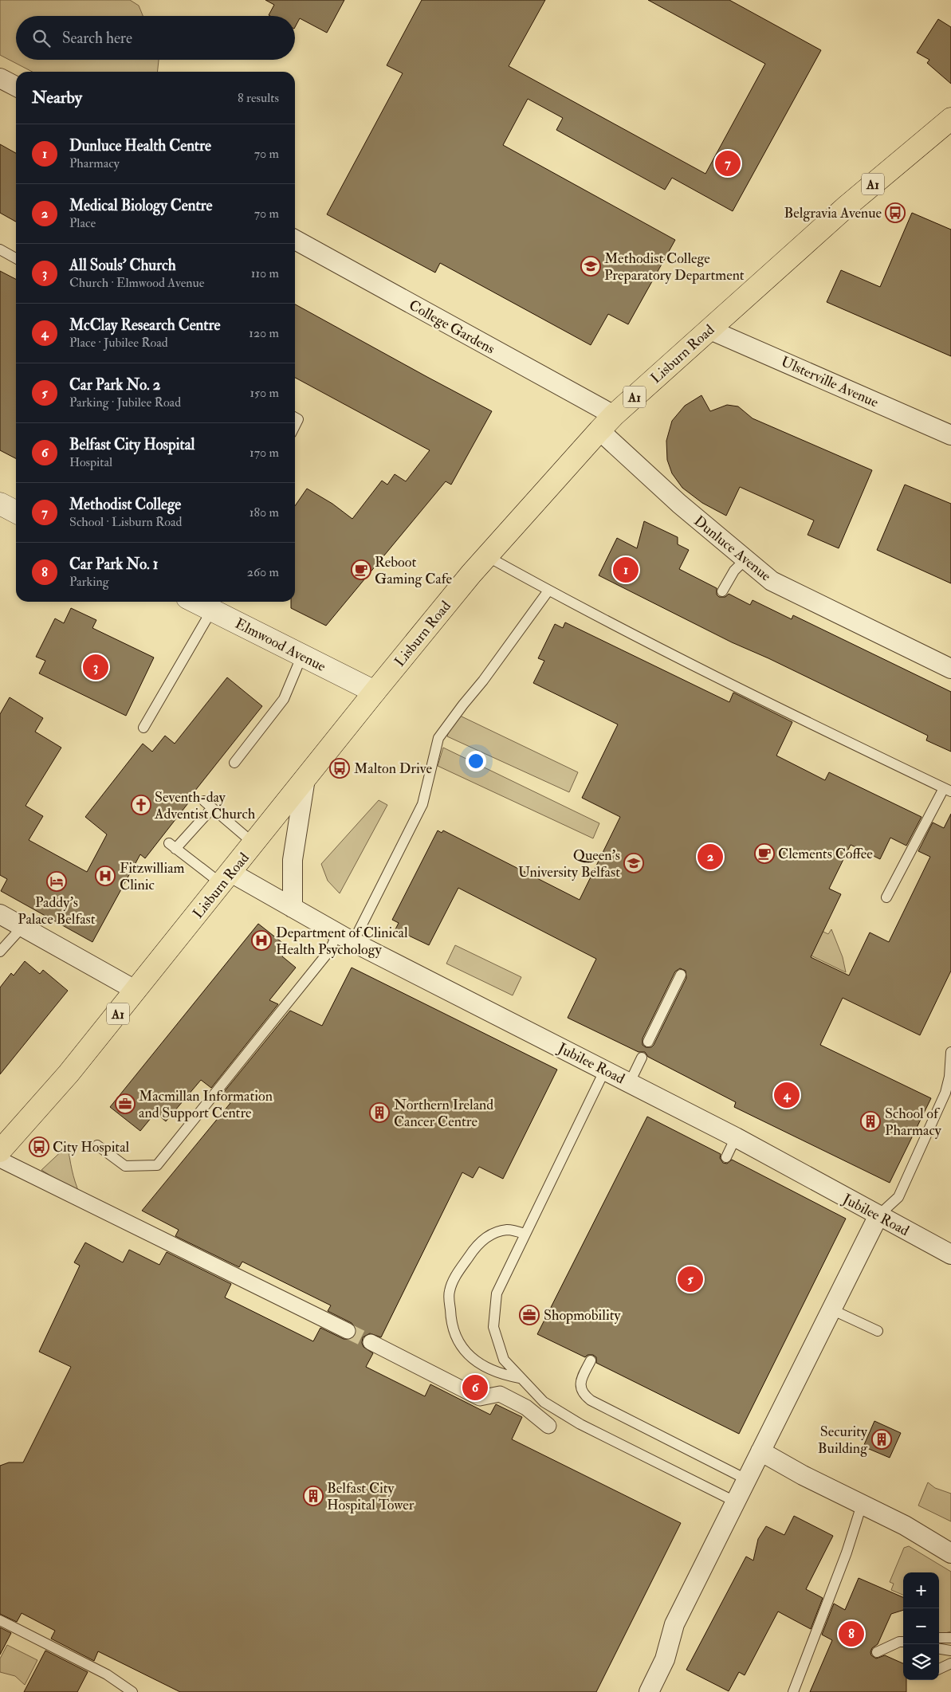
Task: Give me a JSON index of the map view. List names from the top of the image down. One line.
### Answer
{"streets":{"main road":["A1","Lisburn Road"],"street":["College Gardens","Ulsterville Avenue","Dunluce Avenue","Elmwood Avenue","Jubilee Road"]},"crossings":[["College Gardens","Lisburn Road"],["College Gardens","Dunluce Avenue"],["Lisburn Road","Ulsterville Avenue"],["Lisburn Road","Dunluce Avenue"],["Lisburn Road","Elmwood Avenue"],["Lisburn Road","Jubilee Road"]],"places":{"bus stop":["Belgravia Avenue","Malton Drive","City Hospital"],"school or university":["Methodist College Preparatory Department","Queen's University Belfast"],"cafe":["Reboot Gaming Cafe","Clements Coffee"],"church":["Seventh-day Adventist Church"],"hospital":["Fitzwilliam Clinic","Department of Clinical Health Psychology"],"hotel":["Paddy's Palace Belfast"],"office":["Macmillan Information and Support Centre","Shopmobility"],"building":["Northern Ireland Cancer Centre","School of Pharmacy","Security Building","Belfast City Hospital Tower"]},"page":{"search":"Search here","heading":["Nearby","8 results"],"list":[{"mark":"1","name":"Dunluce Health Centre","note":"Pharmacy","value":"70 m"},{"mark":"2","name":"Medical Biology Centre","note":"Place","value":"70 m"},{"mark":"3","name":"All Souls' Church","note":"Church · Elmwood Avenue","value":"110 m"},{"mark":"4","name":"McClay Research Centre","note":"Place · Jubilee Road","value":"120 m"},{"mark":"5","name":"Car Park No. 2","note":"Parking · Jubilee Road","value":"150 m"},{"mark":"6","name":"Belfast City Hospital","note":"Hospital","value":"170 m"},{"mark":"7","name":"Methodist College","note":"School · Lisburn Road","value":"180 m"},{"mark":"8","name":"Car Park No. 1","note":"Parking","value":"260 m"}],"pins":["7","1","3","2","4","5","6","8"],"map_buttons":["+","−"]}}
